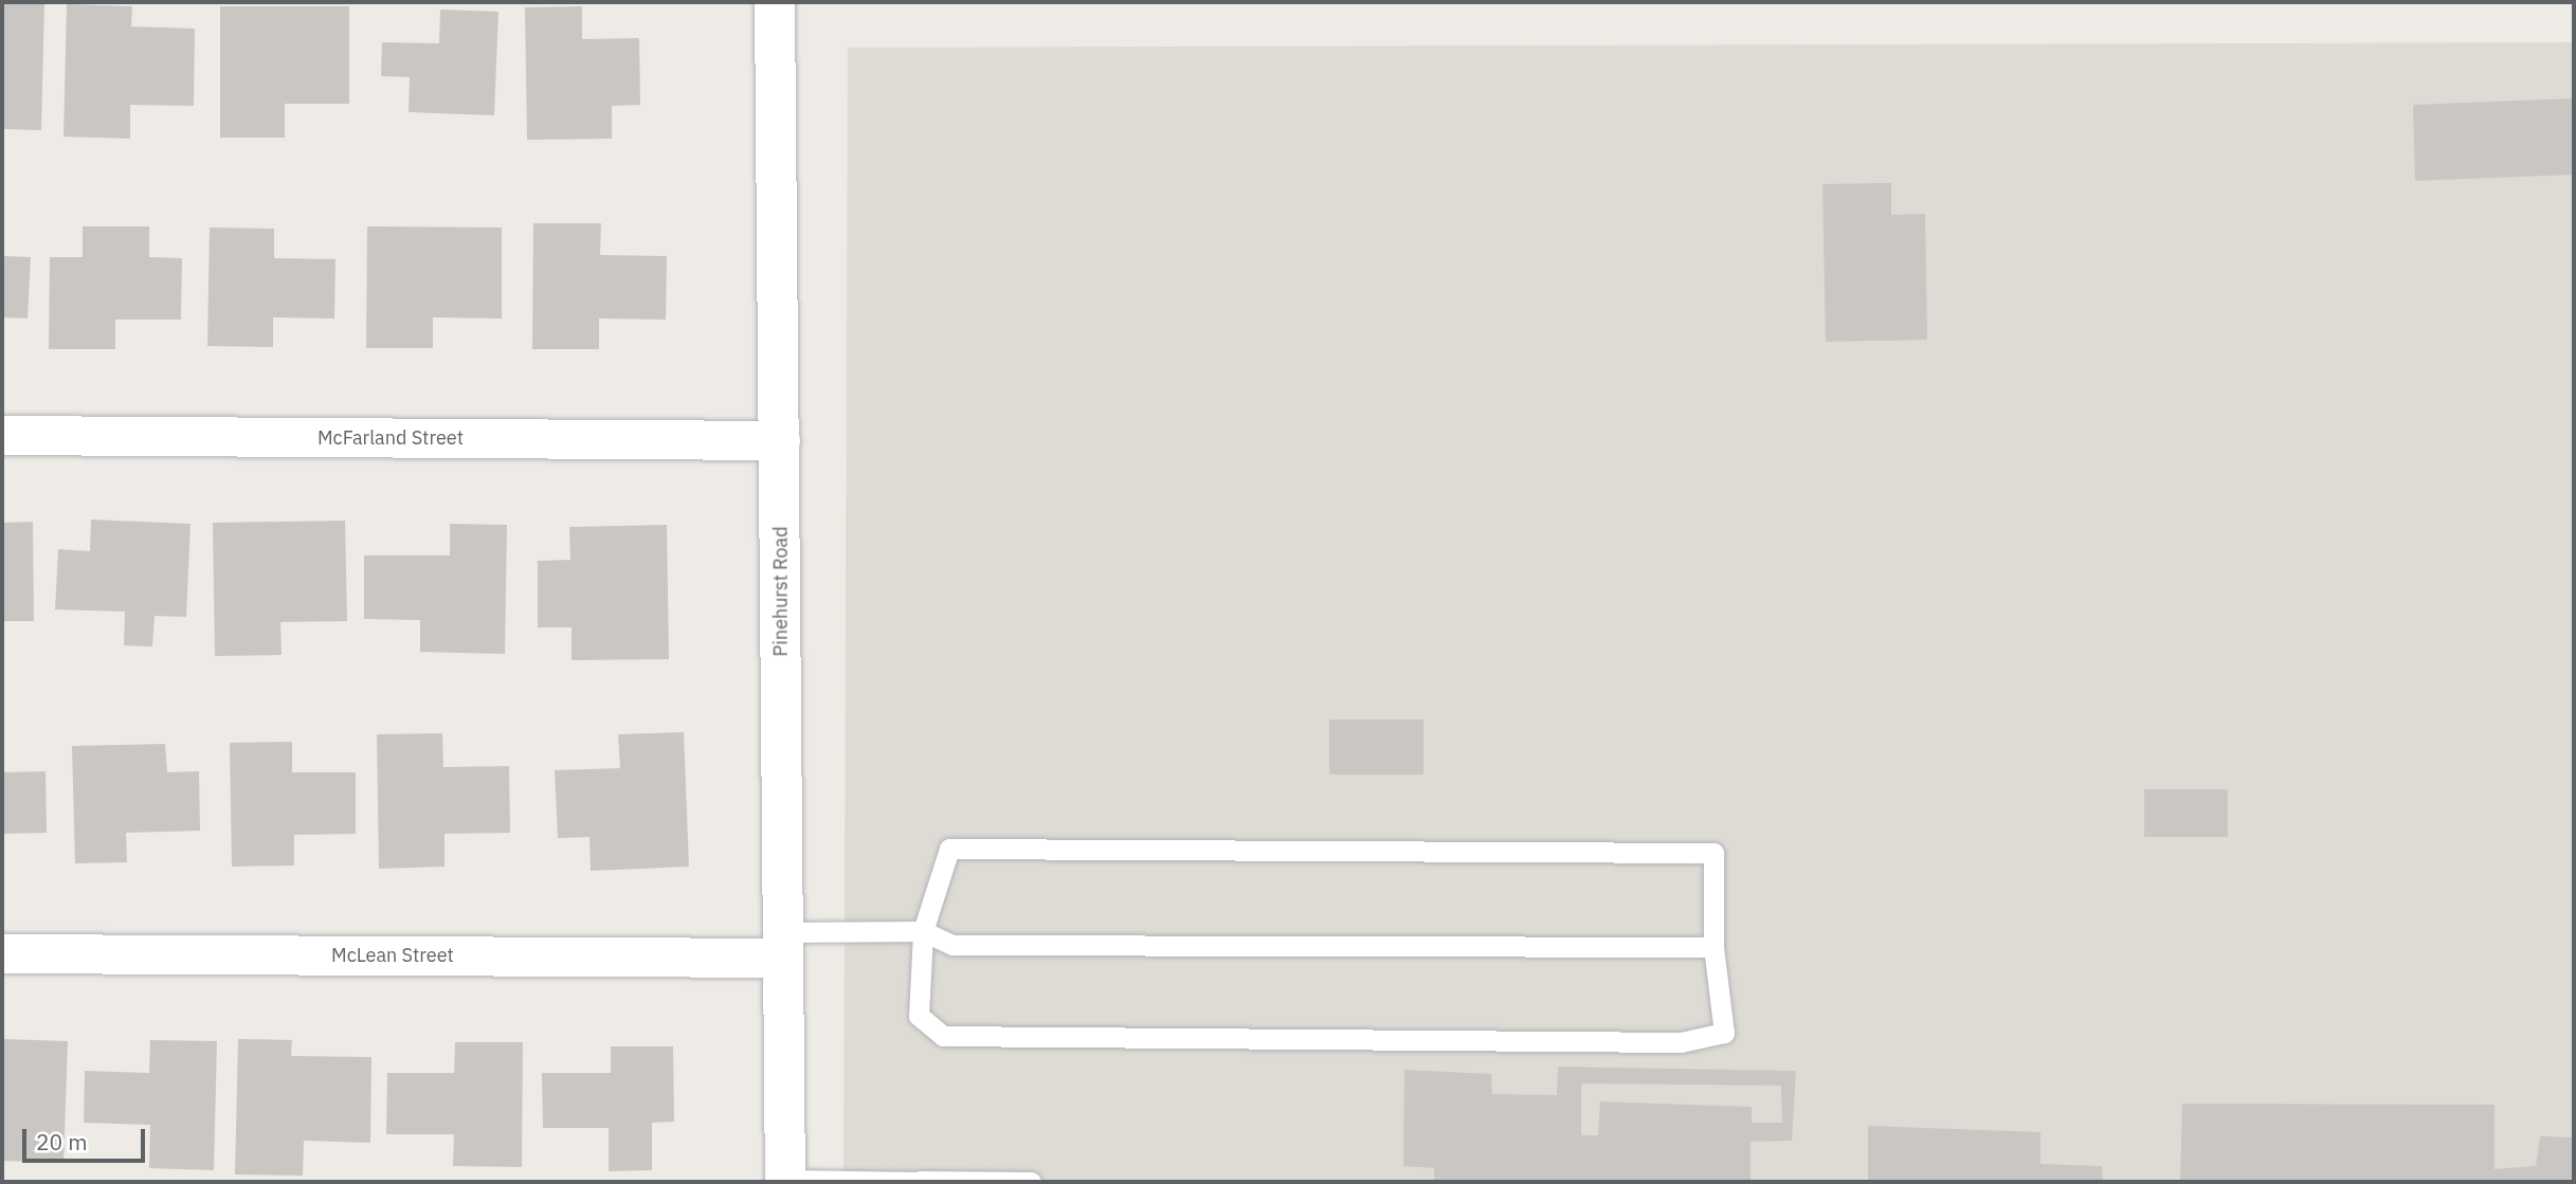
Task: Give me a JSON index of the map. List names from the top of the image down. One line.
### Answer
{"streets":{"street":["McFarland Street","Pinehurst Road","McLean Street"]},"crossings":[["McFarland Street","Pinehurst Road"],["Pinehurst Road","McLean Street"]],"scale_bar":"20 m"}
